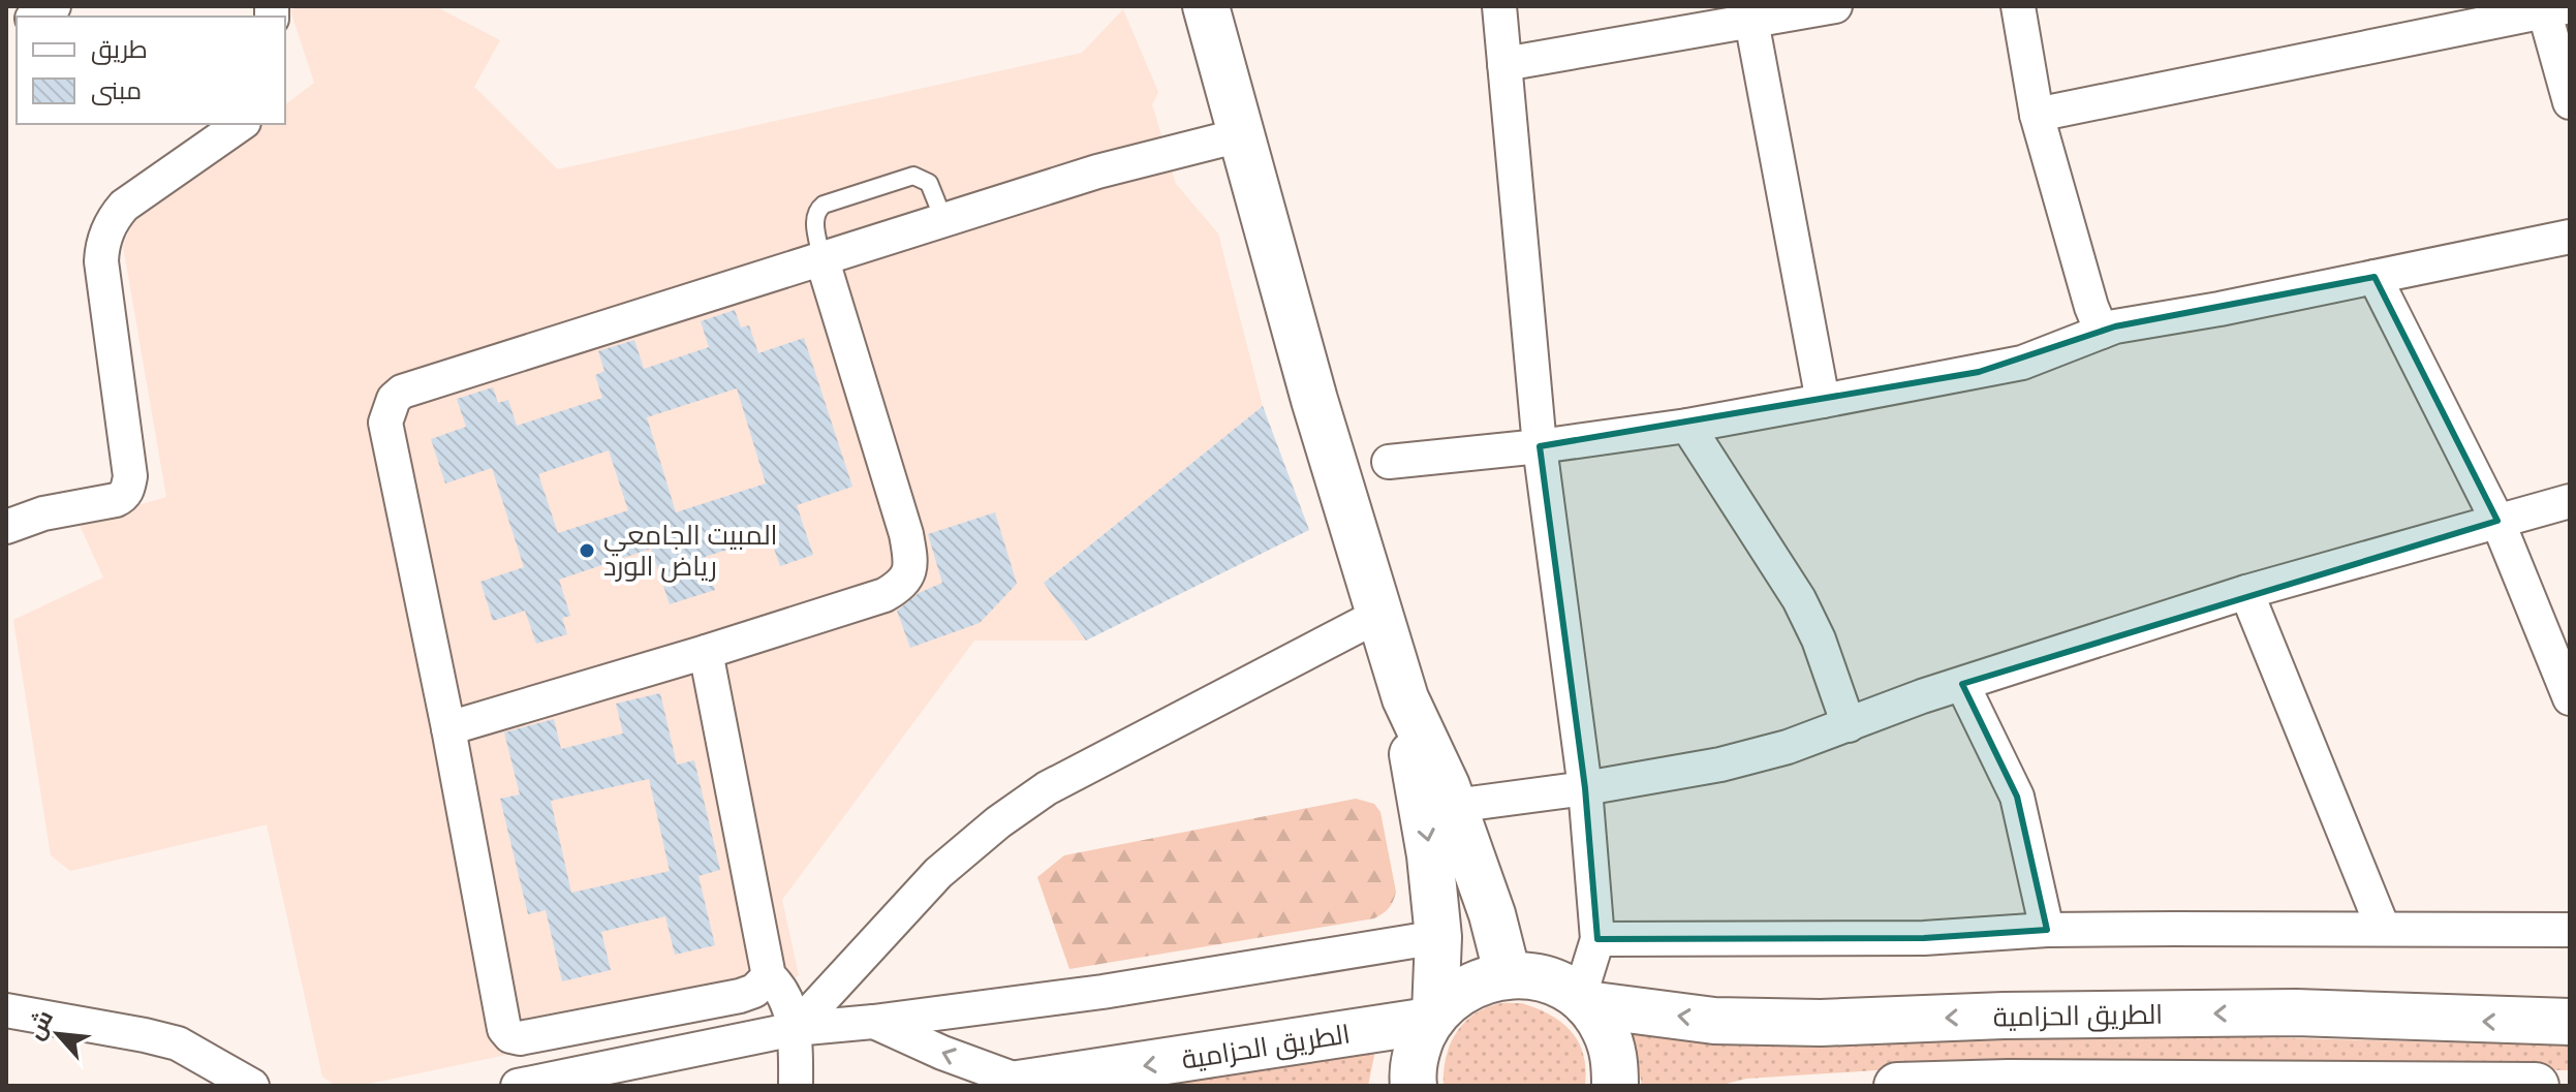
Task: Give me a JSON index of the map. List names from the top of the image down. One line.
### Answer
{"streets":{"main road":["الطريق الحزامية"]},"places":["المبيت الجامعي رياض الورد"],"legend":["طريق","مبنى"],"north":"top left"}
